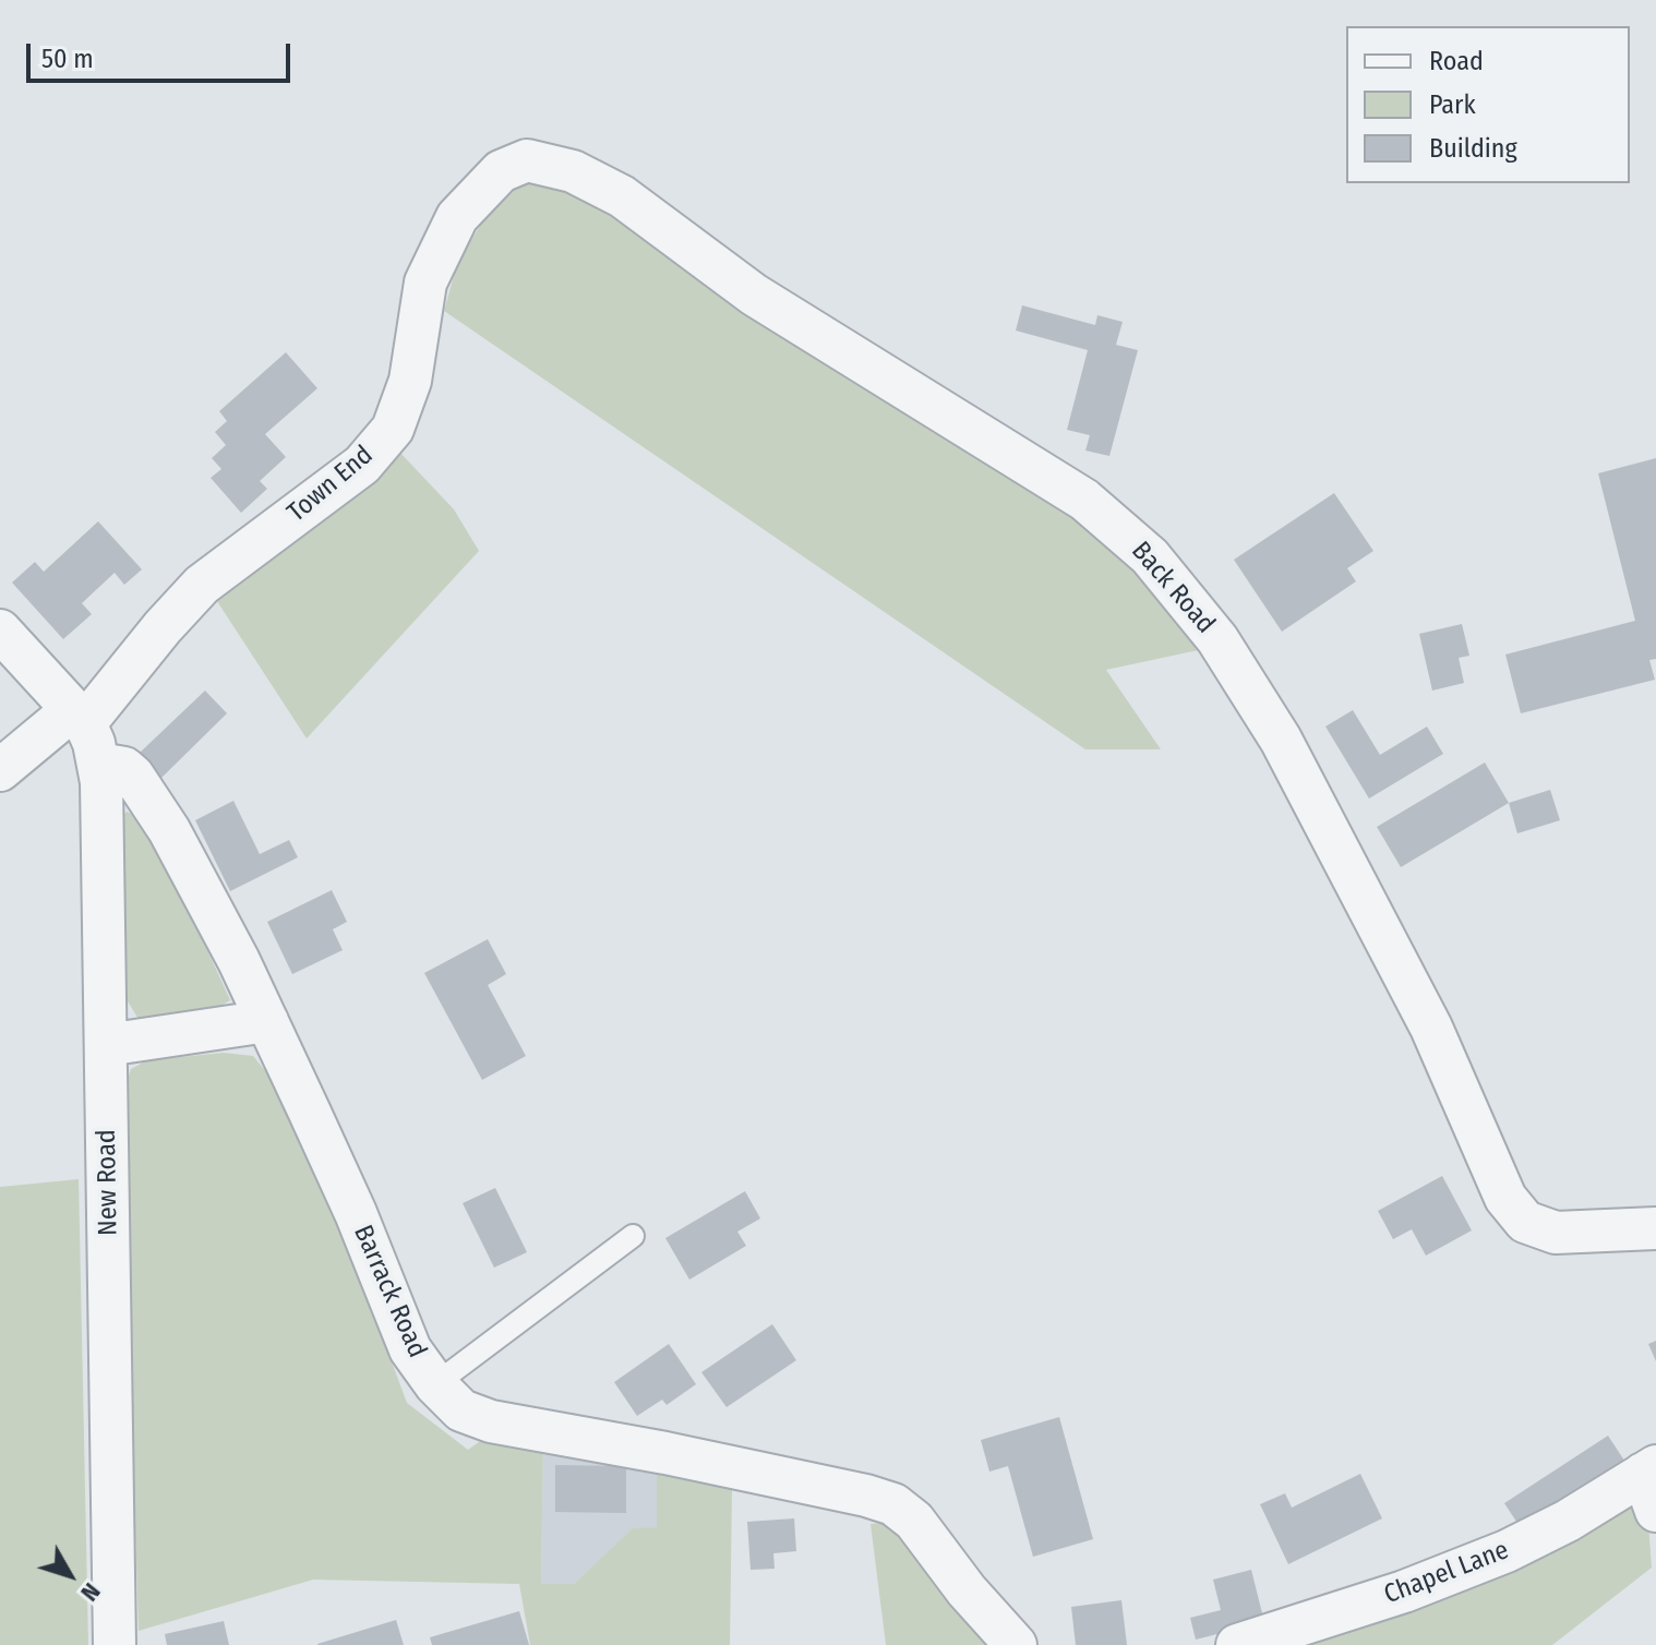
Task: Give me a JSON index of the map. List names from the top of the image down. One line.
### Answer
{"streets":{"street":["Town End","Back Road","New Road","Barrack Road","Chapel Lane"]},"crossings":[["Town End","Back Road"],["Town End","New Road"],["New Road","Barrack Road"]],"legend":["Road","Park","Building"],"scale_bar":"50 m","north":"bottom right"}
